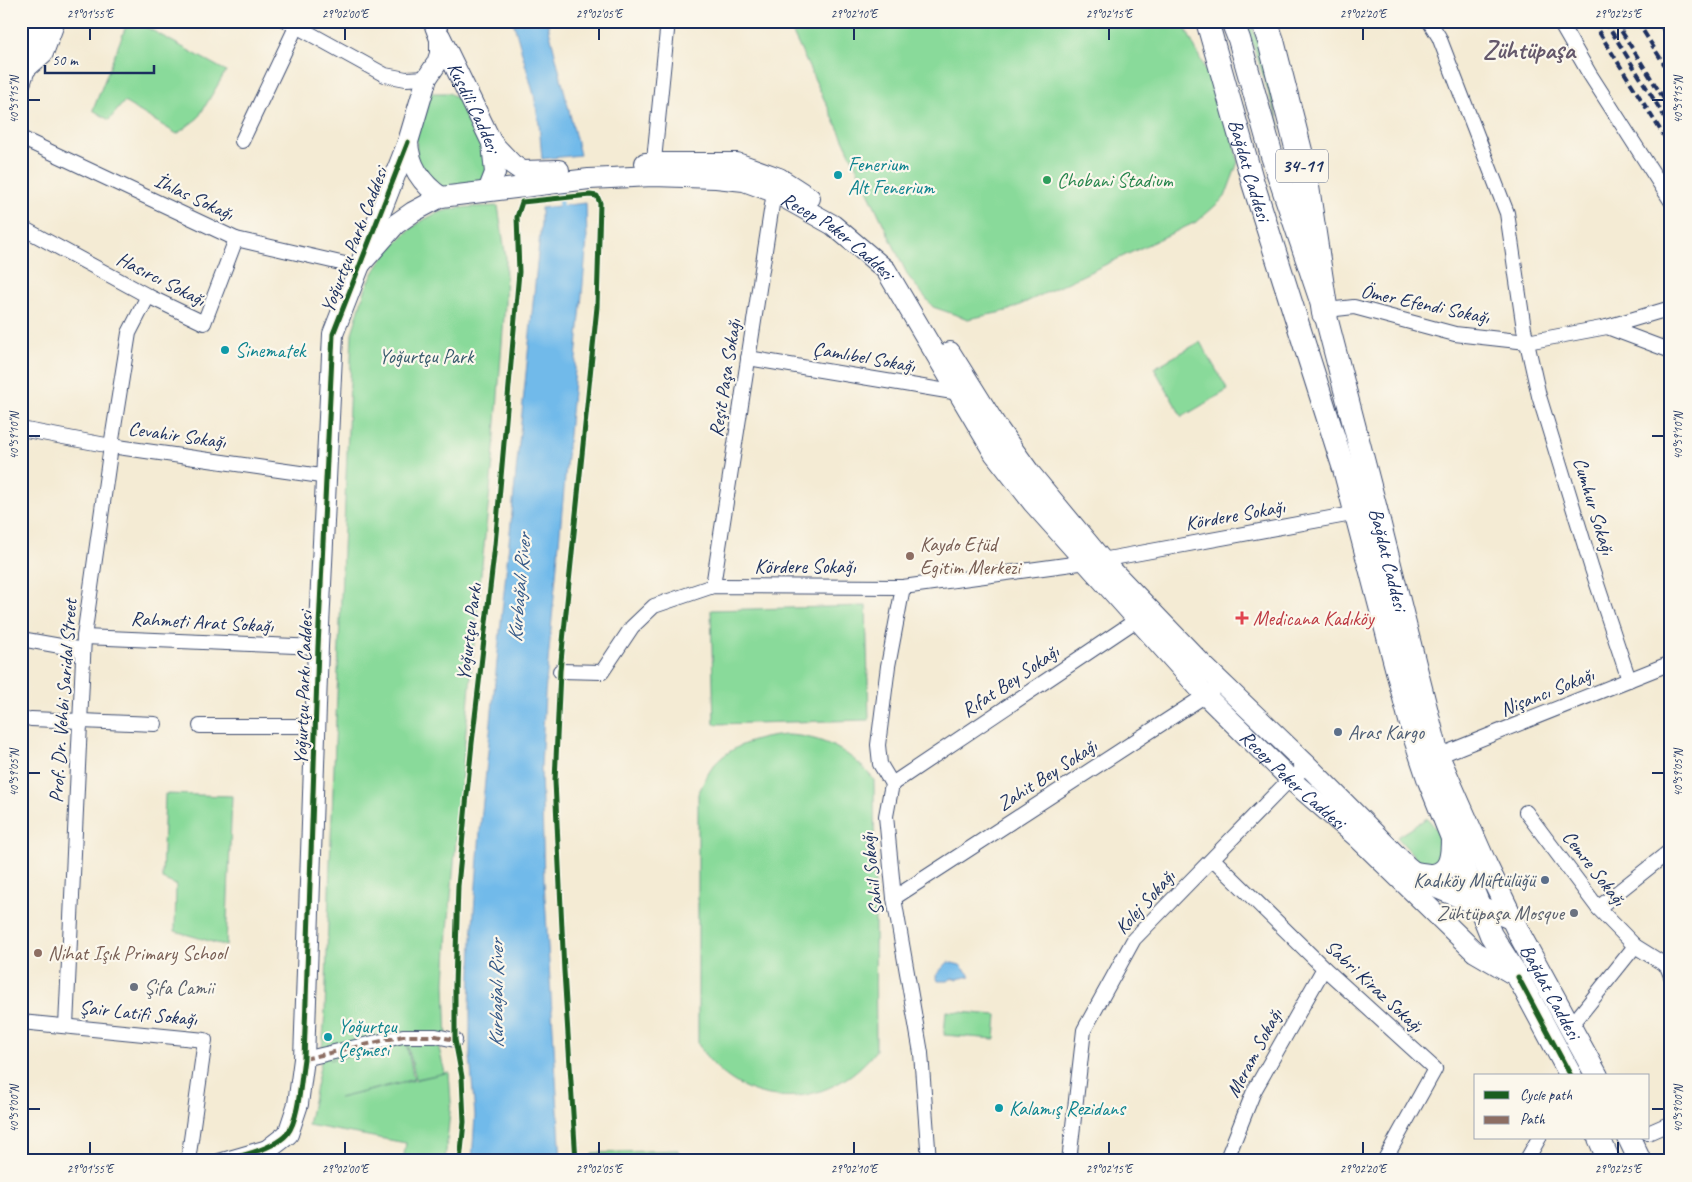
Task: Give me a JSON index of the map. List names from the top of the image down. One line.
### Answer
{"streets":{"highway":["34-11"],"main road":["Kuşdili Caddesi","Bağdat Caddesi","Recep Peker Caddesi","Yoğurtçu Parkı Caddesi"],"street":["İhlas Sokağı","Hasırcı Sokağı","Ömer Efendi Sokağı","Çamlıbel Sokağı","Reşit Paşa Sokağı","Cevahir Sokağı","Cumhur Sokağı","Kördere Sokağı","Rahmeti Arat Sokağı","Rıfat Bey Sokağı","Nişancı Sokağı","Prof. Dr. Vehbi Saridal Street","Zahit Bey Sokağı","Cemre Sokağı","Sahil Sokağı","Kolej Sokağı","Sabri Kiraz Sokağı","Şair Latifi Sokağı","Meram Sokağı"],"cycle path":["Yoğurtçu Parkı"]},"crossings":[["Kuşdili Caddesi","Recep Peker Caddesi"],["Kuşdili Caddesi","Yoğurtçu Parkı Caddesi"],["34-11","Bağdat Caddesi"],["34-11","Ömer Efendi Sokağı"],["Bağdat Caddesi","Recep Peker Caddesi"],["Bağdat Caddesi","Ömer Efendi Sokağı"],["Bağdat Caddesi","Kördere Sokağı"],["Bağdat Caddesi","Nişancı Sokağı"],["İhlas Sokağı","Yoğurtçu Parkı Caddesi"],["İhlas Sokağı","Hasırcı Sokağı"],["Recep Peker Caddesi","Yoğurtçu Parkı Caddesi"],["Recep Peker Caddesi","Çamlıbel Sokağı"],["Recep Peker Caddesi","Reşit Paşa Sokağı"],["Recep Peker Caddesi","Kördere Sokağı"],["Recep Peker Caddesi","Rıfat Bey Sokağı"],["Recep Peker Caddesi","Zahit Bey Sokağı"],["Recep Peker Caddesi","Kolej Sokağı"],["Yoğurtçu Parkı Caddesi","Cevahir Sokağı"],["Yoğurtçu Parkı Caddesi","Rahmeti Arat Sokağı"],["Hasırcı Sokağı","Prof. Dr. Vehbi Saridal Street"],["Ömer Efendi Sokağı","Cumhur Sokağı"],["Çamlıbel Sokağı","Reşit Paşa Sokağı"],["Reşit Paşa Sokağı","Kördere Sokağı"],["Cevahir Sokağı","Prof. Dr. Vehbi Saridal Street"],["Cumhur Sokağı","Nişancı Sokağı"],["Rahmeti Arat Sokağı","Prof. Dr. Vehbi Saridal Street"],["Rıfat Bey Sokağı","Sahil Sokağı"],["Prof. Dr. Vehbi Saridal Street","Şair Latifi Sokağı"],["Zahit Bey Sokağı","Sahil Sokağı"],["Kolej Sokağı","Sabri Kiraz Sokağı"],["Sabri Kiraz Sokağı","Meram Sokağı"]],"districts":["Zühtüpaşa"],"water":["Kurbağalı River"],"parks":["Yoğurtçu Park"],"places":{"other":["Fenerium Alt Fenerium","Chobani Stadium","Sinematek","Kaydo Etüd Egitim Merkezi","Aras Kargo","Kadıköy Müftülüğü","Zühtüpaşa Mosque","Nihat Işık Primary School","Şifa Camii","Yoğurtçu Çeşmesi","Kalamış Rezidans"],"health":["Medicana Kadıköy"]},"legend":["Cycle path","Path"],"scale_bar":"50 m","coordinates":["29°01'55\"E","29°02'00\"E","29°02'05\"E","29°02'10\"E","29°02'15\"E","29°02'20\"E","29°02'25\"E","40°59'15\"N","40°59'10\"N","40°59'05\"N","40°59'00\"N"]}
